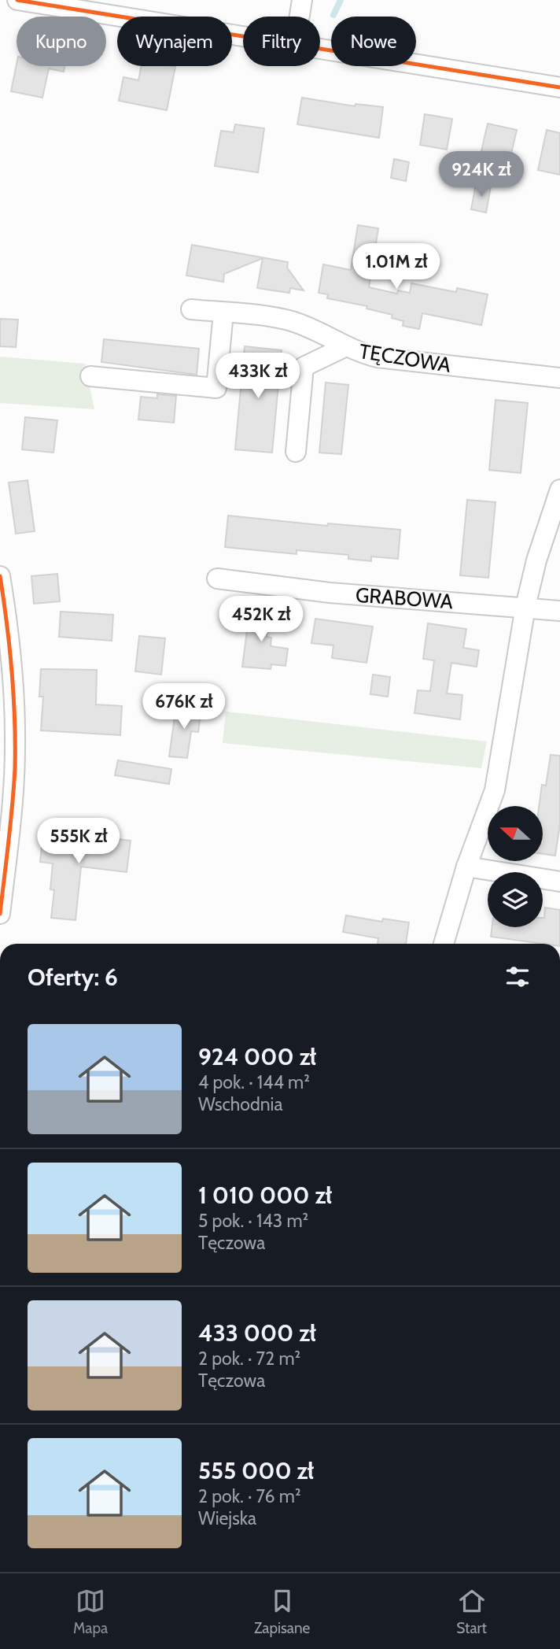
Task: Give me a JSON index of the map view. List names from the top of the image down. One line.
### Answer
{"streets":{"street":["TĘCZOWA","GRABOWA"]},"lines":["transit line 924"],"north":"left","page":{"chip":["Kupno","Wynajem","Filtry","Nowe"],"price":["924K zł","1.01M zł","433K zł","452K zł","676K zł","555K zł"],"heading":"Oferty: 6","list":[{"name":"924 000 zł","note":"4 pok. · 144 m² · Wschodnia"},{"name":"1 010 000 zł","note":"5 pok. · 143 m² · Tęczowa"},{"name":"433 000 zł","note":"2 pok. · 72 m² · Tęczowa"},{"name":"555 000 zł","note":"2 pok. · 76 m² · Wiejska"}],"tabs":["Mapa","Zapisane","Start"]}}
